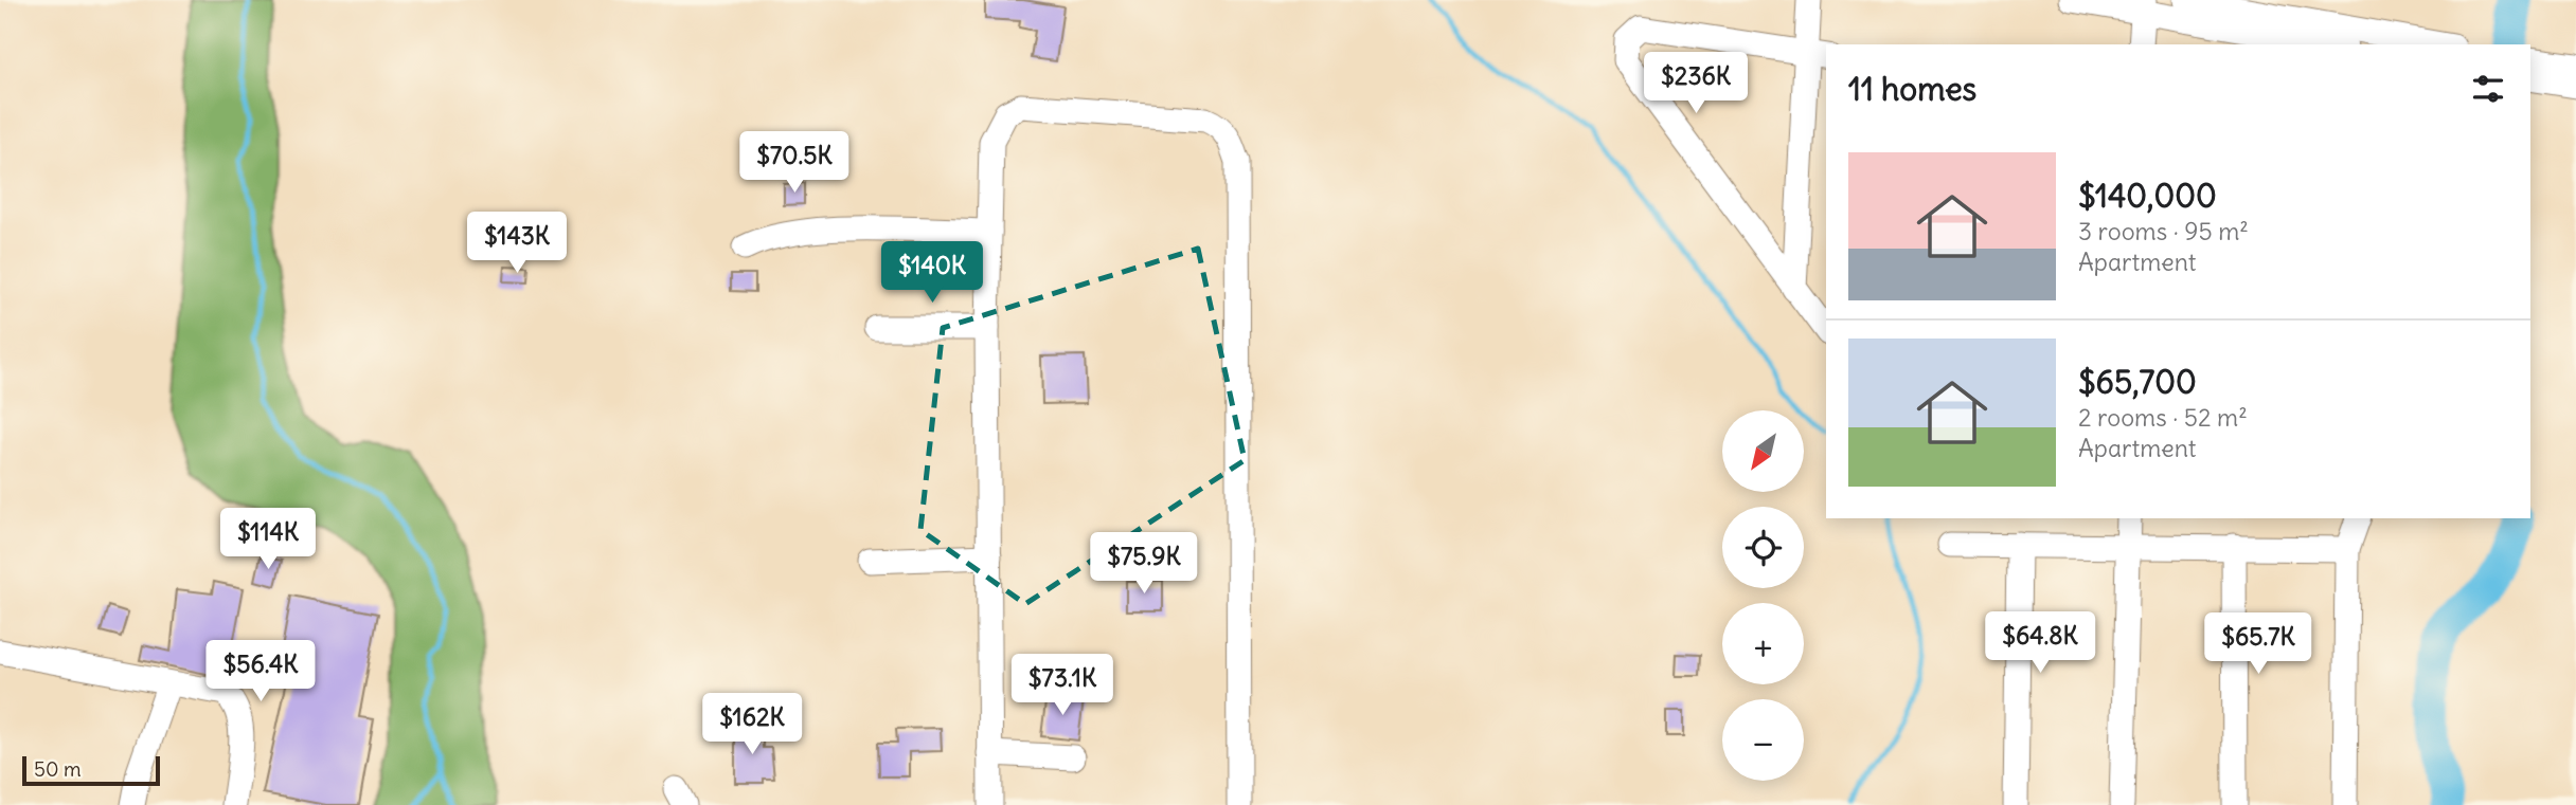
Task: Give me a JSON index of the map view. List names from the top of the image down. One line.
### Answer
{"scale_bar":"50 m","north":"bottom left","page":{"heading":"11 homes","price":["$236K","$70.5K","$143K","$140K","$114K","$75.9K","$64.8K","$65.7K","$56.4K","$73.1K","$162K"],"list":[{"name":"$140,000","note":"3 rooms · 95 m² · Apartment"},{"name":"$65,700","note":"2 rooms · 52 m² · Apartment"}],"map_buttons":["+","−"],"scale":"50 m"}}
